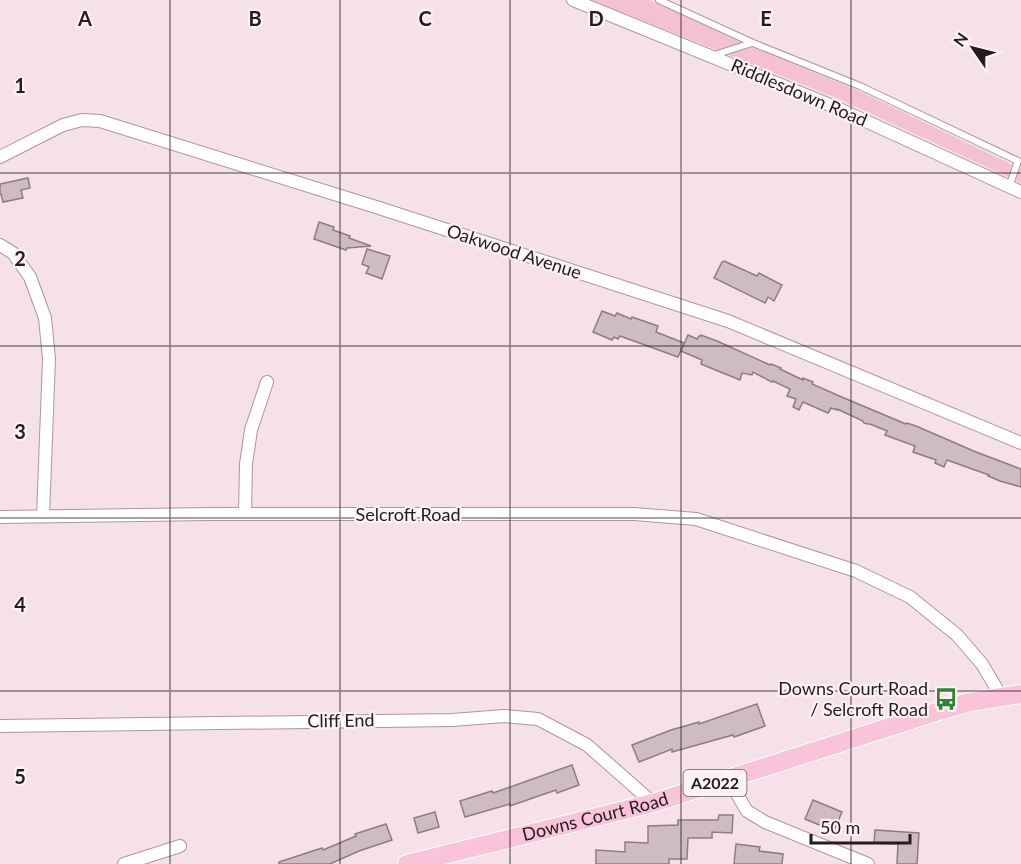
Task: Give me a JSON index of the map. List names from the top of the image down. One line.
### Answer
{"streets":{"main road":["A2022","Downs Court Road"],"street":["Riddlesdown Road","Oakwood Avenue","Selcroft Road","Cliff End"]},"crossings":[["Selcroft Road","Downs Court Road"],["Cliff End","Downs Court Road"]],"places":{"bus stop":["Downs Court Road / Selcroft Road"]},"scale_bar":"50 m","north":"top left","grid":{"columns":["A","B","C","D","E"],"rows":["1","2","3","4","5"]}}
